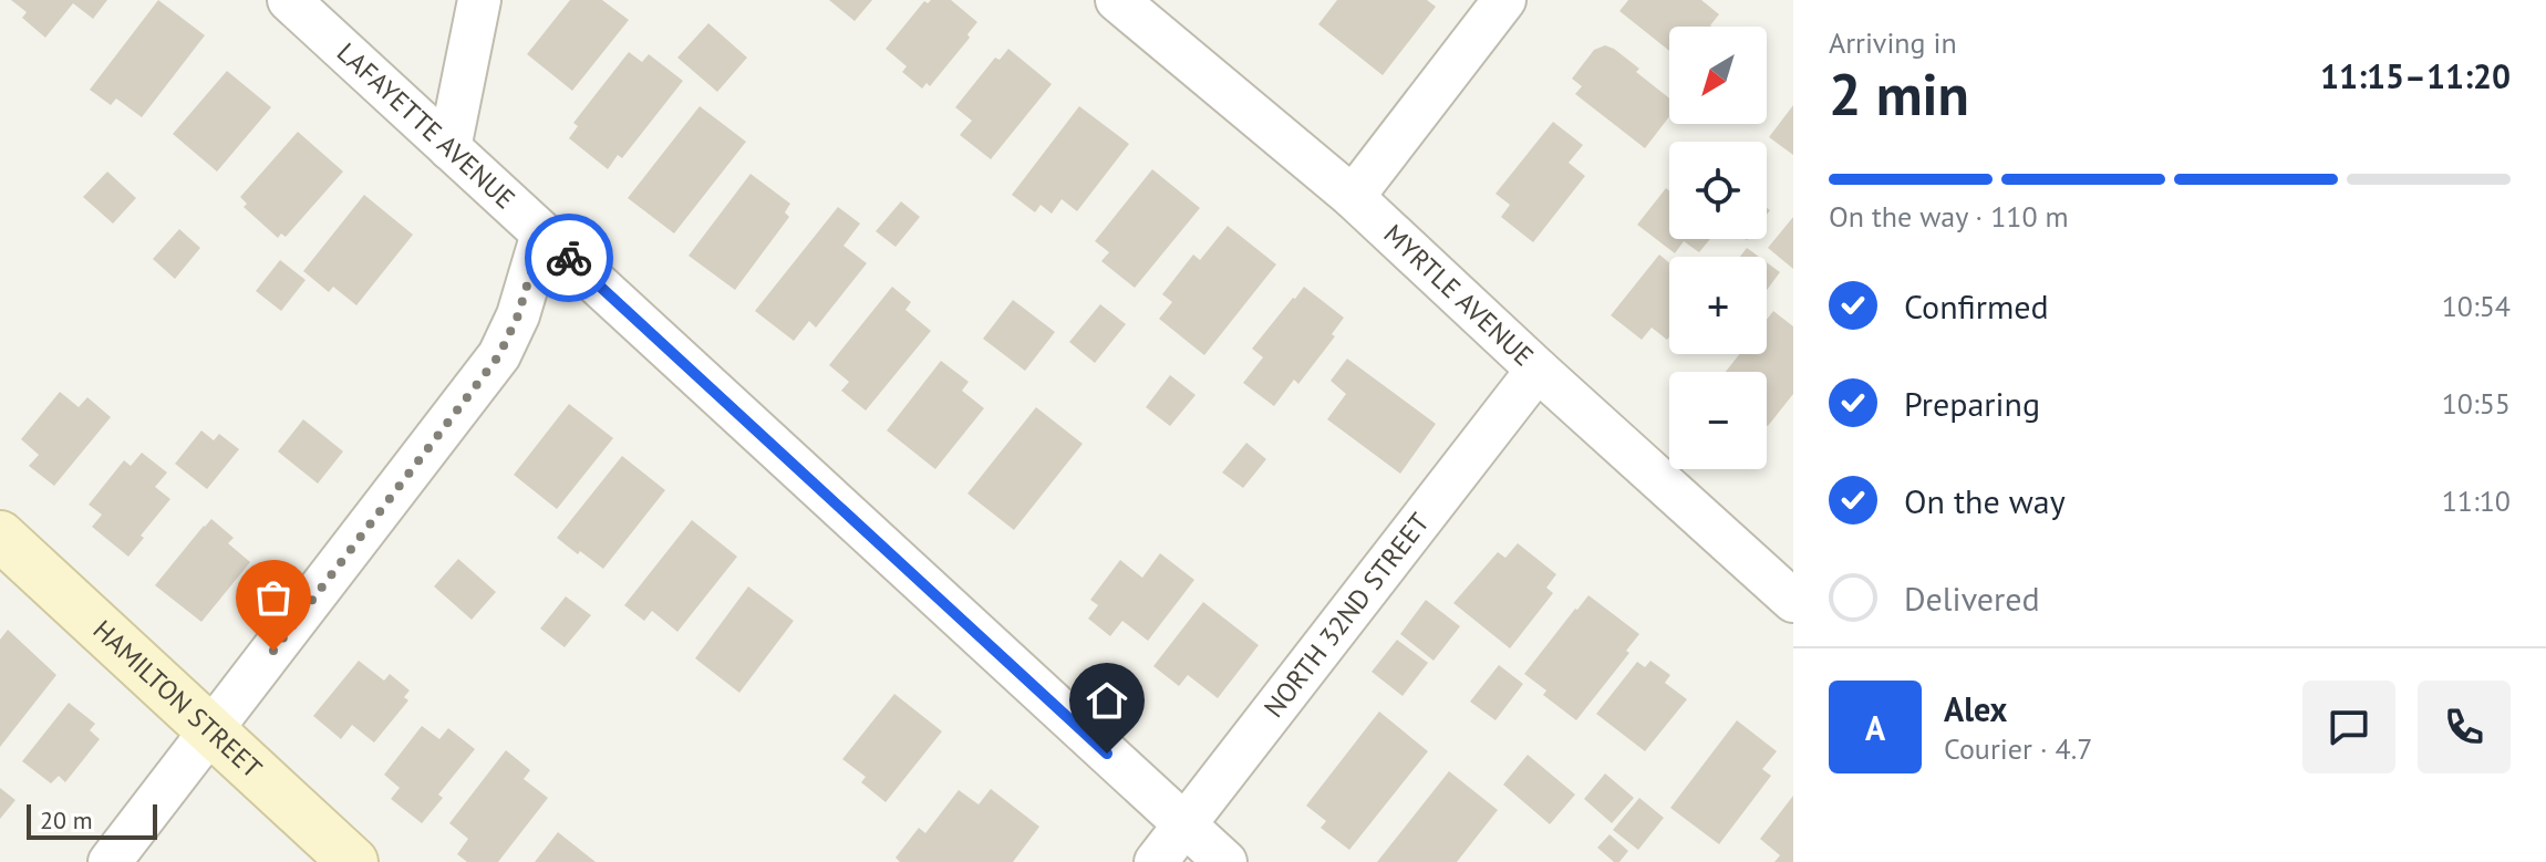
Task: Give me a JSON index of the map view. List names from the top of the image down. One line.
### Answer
{"streets":{"main road":["HAMILTON STREET"],"street":["LAFAYETTE AVENUE","MYRTLE AVENUE","NORTH 32ND STREET"]},"crossings":[["LAFAYETTE AVENUE","NORTH 32ND STREET"],["MYRTLE AVENUE","NORTH 32ND STREET"]],"scale_bar":"20 m","north":"bottom left","page":{"heading":["2 min","Arriving in","11:15–11:20"],"panel":["Alex","Courier · 4.7"],"map_buttons":["+","−"],"bar":"On the way · 110 m","list":[["Confirmed","10:54"],["Preparing","10:55"],["On the way","11:10"],"Delivered"],"round":"A","scale":"20 m"}}
